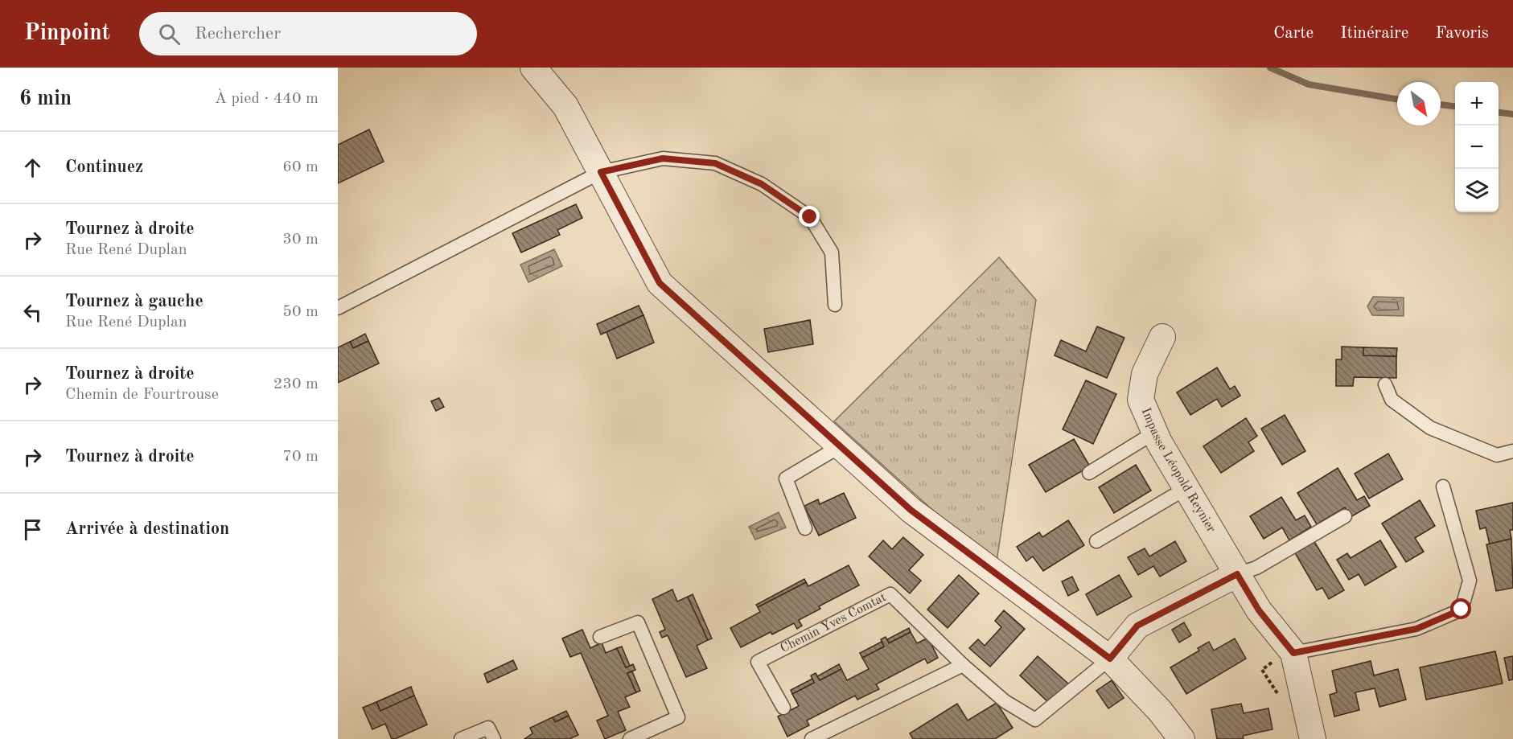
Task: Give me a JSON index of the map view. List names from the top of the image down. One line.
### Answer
{"streets":{"street":["Impasse Léopold Reynier"],"lane":["Chemin Yves Comtat"]},"north":"bottom right","page":{"header":"Pinpoint","search":"Rechercher","nav":["Carte","Itinéraire","Favoris"],"heading":["6 min","À pied · 440 m"],"map_buttons":["+","−"],"list":[["Continuez","60 m"],["Tournez à droite","Rue René Duplan","30 m"],["Tournez à gauche","Rue René Duplan","50 m"],["Tournez à droite","Chemin de Fourtrouse","230 m"],["Tournez à droite","70 m"],"Arrivée à destination"]}}
